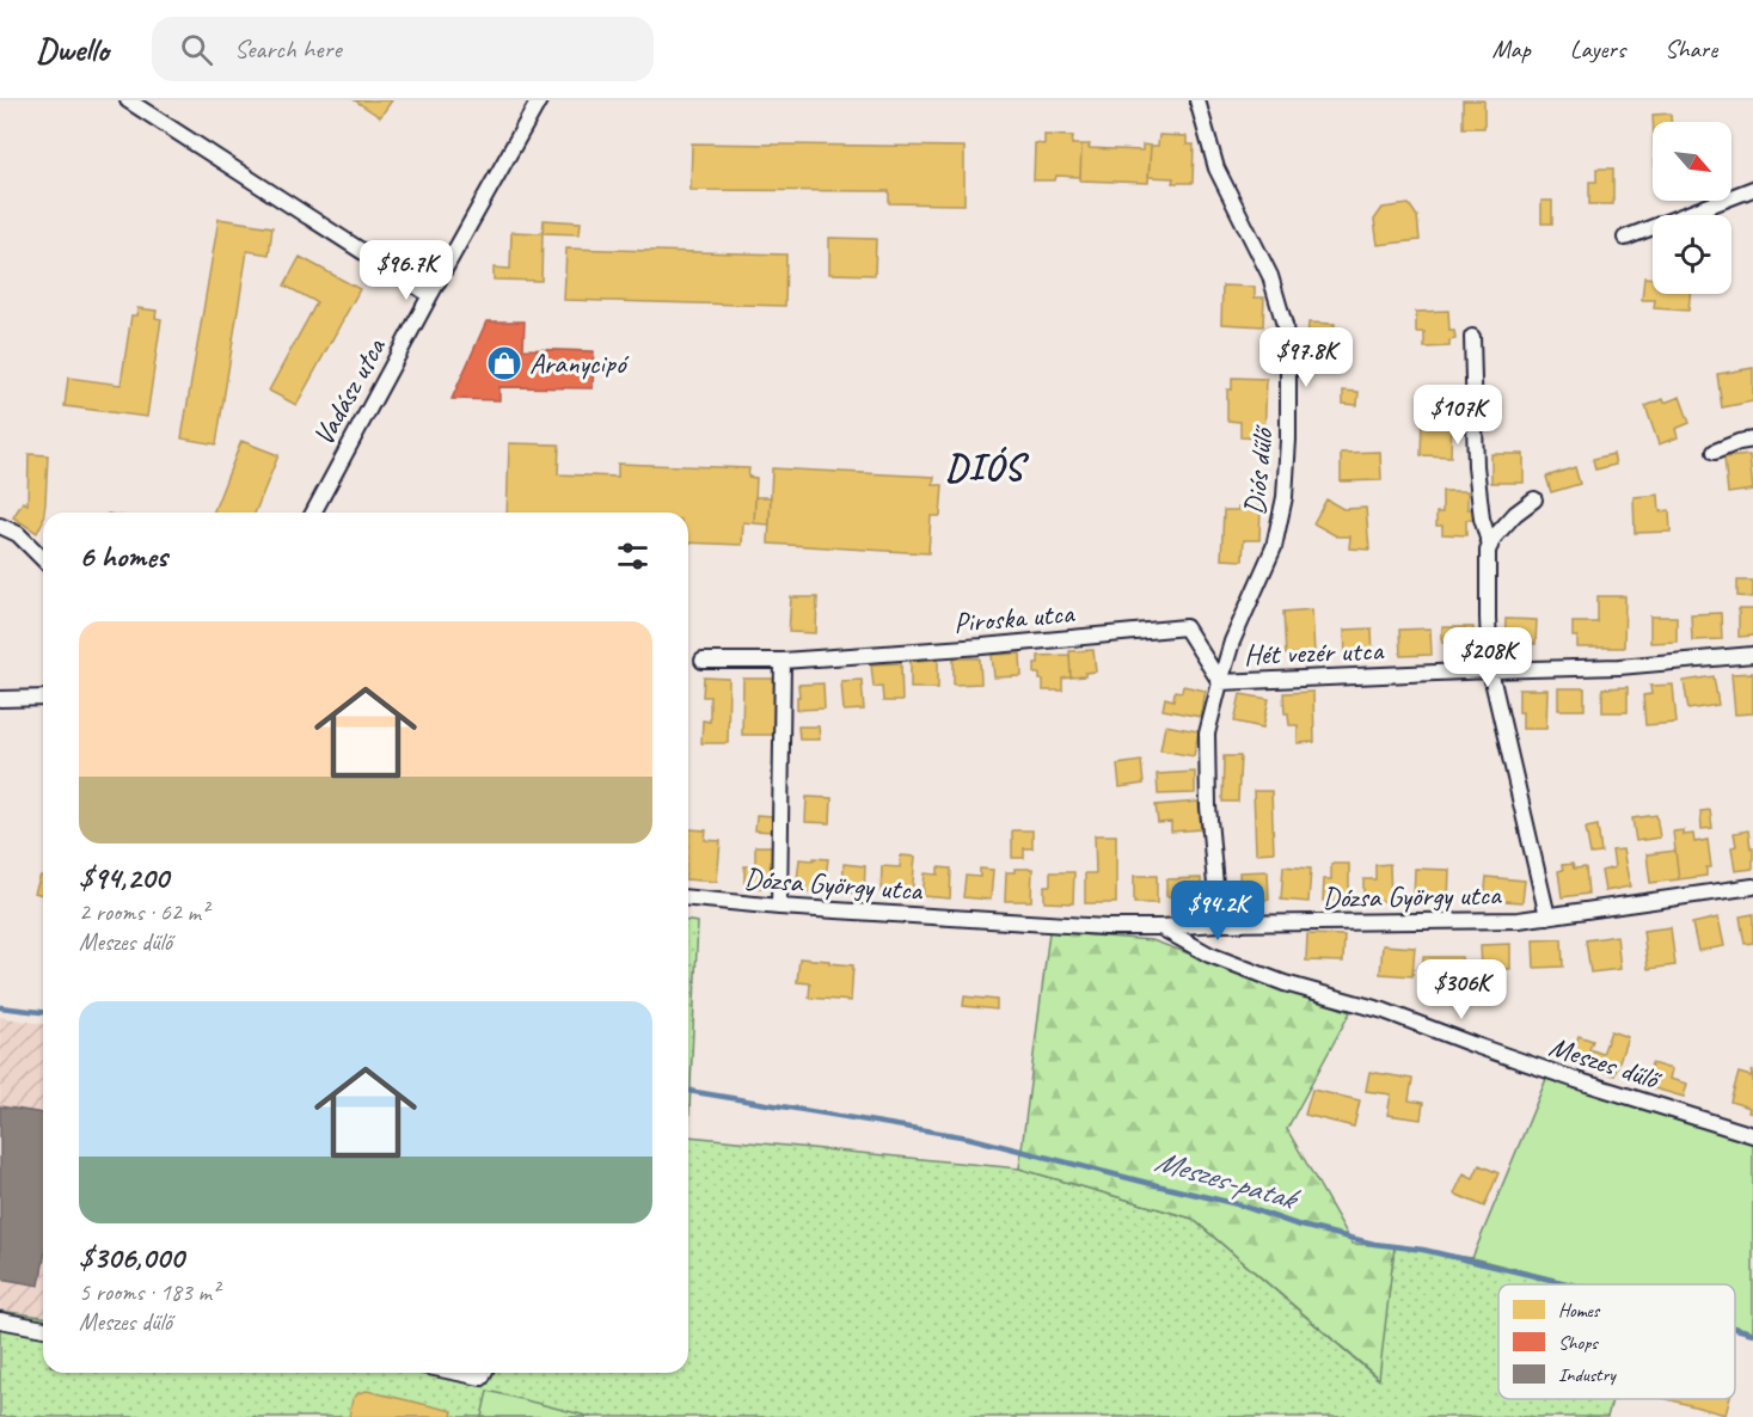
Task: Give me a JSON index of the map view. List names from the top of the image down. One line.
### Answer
{"streets":{"street":["Vadász utca","Diós dűlő","Piroska utca","Hét vezér utca","Dózsa György utca","Meszes dűlő"]},"crossings":[["Diós dűlő","Piroska utca"],["Diós dűlő","Hét vezér utca"],["Piroska utca","Hét vezér utca"],["Dózsa György utca","Meszes dűlő"]],"districts":["DIÓS"],"water":["Meszes-patak"],"places":{"shop":["Aranycipó"]},"legend":["Homes","Shops","Industry"],"north":"bottom right","page":{"header":"Dwello","search":"Search here","nav":["Map","Layers","Share"],"price":["$96.7K","$97.8K","$107K","$208K","$94.2K","$306K"],"heading":"6 homes","list":[{"name":"$94,200","note":"2 rooms · 62 m² · Meszes dűlő"},{"name":"$306,000","note":"5 rooms · 183 m² · Meszes dűlő"}]}}
